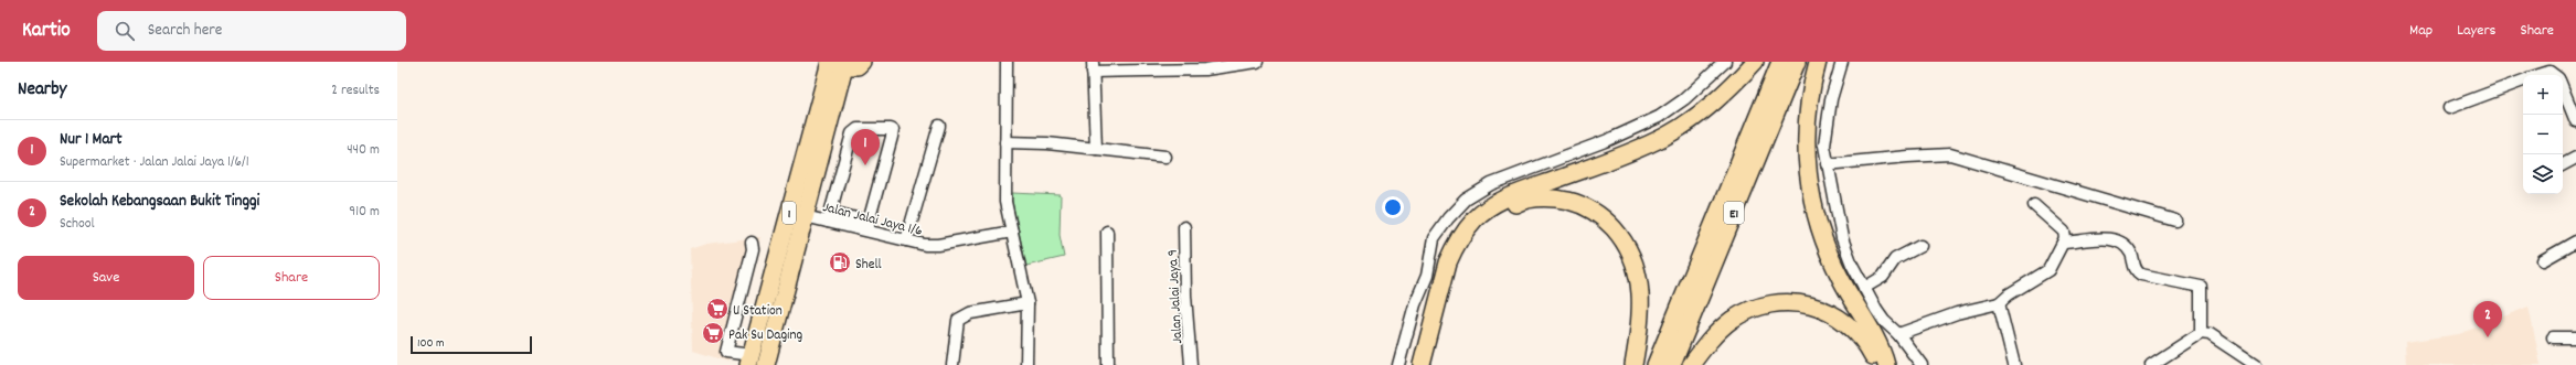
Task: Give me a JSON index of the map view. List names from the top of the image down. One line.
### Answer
{"streets":{"highway":["1","E1"],"street":["Jalan Jalai Jaya 1/6","Jalan Jalai Jaya 9"]},"crossings":[["1","Jalan Jalai Jaya 1/6"]],"places":{"fuel station":["Shell"],"supermarket":["U Station","Pak Su Daging"]},"scale_bar":"100 m","page":{"header":"Kartio","search":"Search here","nav":["Map","Layers","Share"],"heading":["Nearby","2 results"],"map_buttons":["+","−"],"list":[{"mark":"1","name":"Nur 1 Mart","note":"Supermarket · Jalan Jalai Jaya 1/6/1","value":"440 m"},{"mark":"2","name":"Sekolah Kebangsaan Bukit Tinggi","note":"School","value":"910 m"}],"pins":["1","2"],"buttons":["Save","Share"],"scale":"100 m"}}
